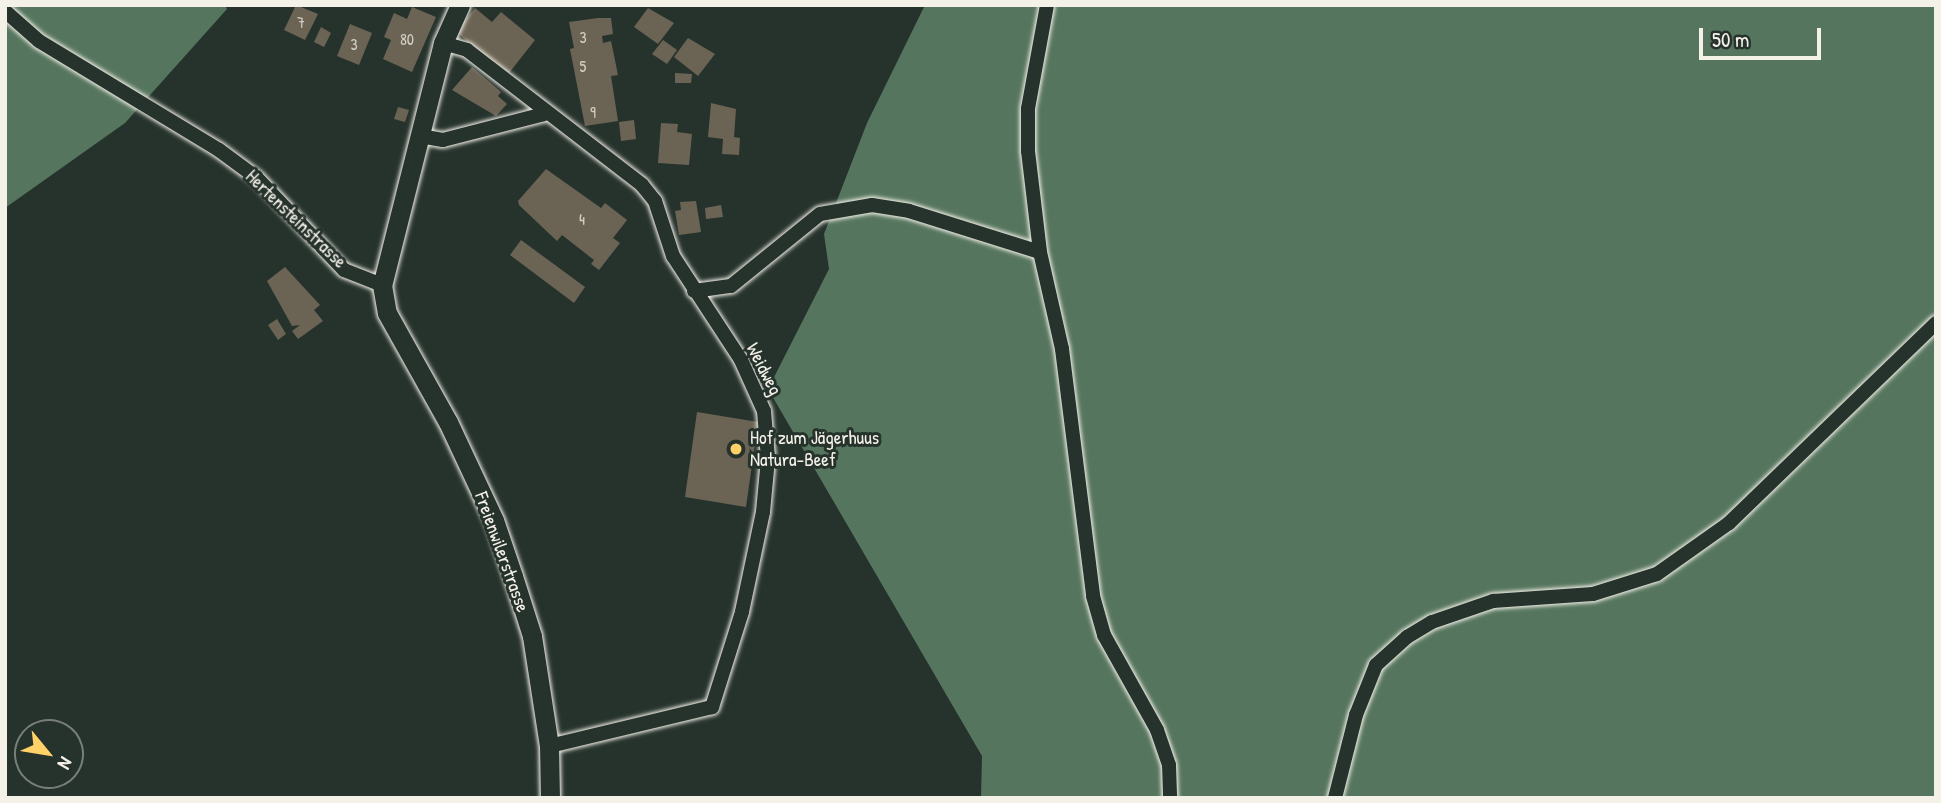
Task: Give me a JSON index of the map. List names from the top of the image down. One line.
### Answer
{"streets":{"street":["Hertensteinstrasse","Weidweg","Freienwilerstrasse"]},"crossings":[["Hertensteinstrasse","Freienwilerstrasse"],["Weidweg","Freienwilerstrasse"]],"places":["Hof zum Jägerhuus Natura-Beef"],"house_numbers":["7","3","80","3","5","9","4"],"scale_bar":"50 m","north":"bottom right"}
